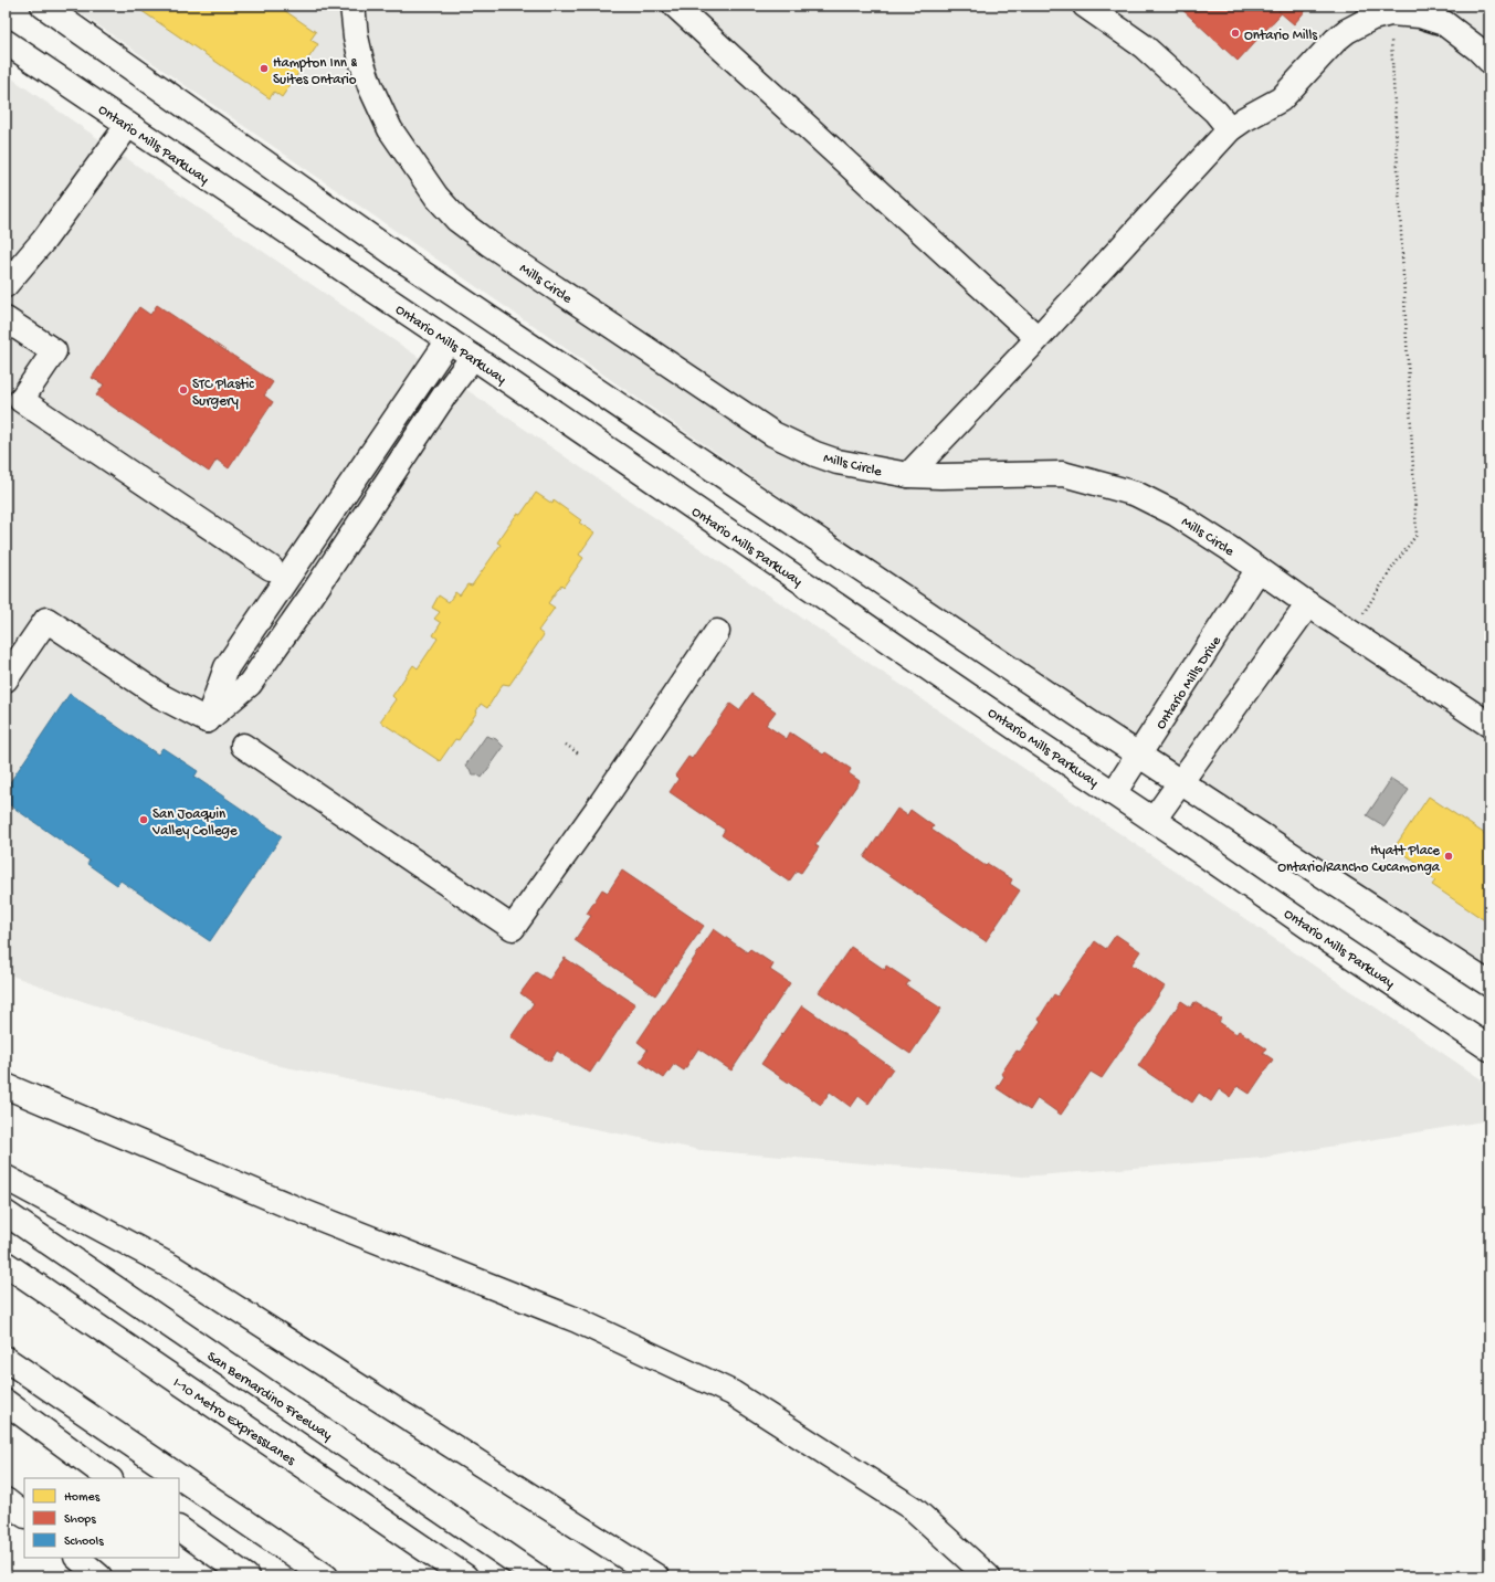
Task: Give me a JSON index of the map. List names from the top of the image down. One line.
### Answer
{"streets":{"main road":["Ontario Mills Parkway","Mills Circle","Ontario Mills Drive","San Bernardino Freeway","I-10 Metro ExpressLanes"]},"crossings":[["Ontario Mills Parkway","Ontario Mills Drive"],["Mills Circle","Ontario Mills Drive"]],"places":["Ontario Mills","Hampton Inn & Suites Ontario","STC Plastic Surgery","San Joaquin Valley College","Hyatt Place Ontario/Rancho Cucamonga"],"legend":["Homes","Shops","Schools"]}
